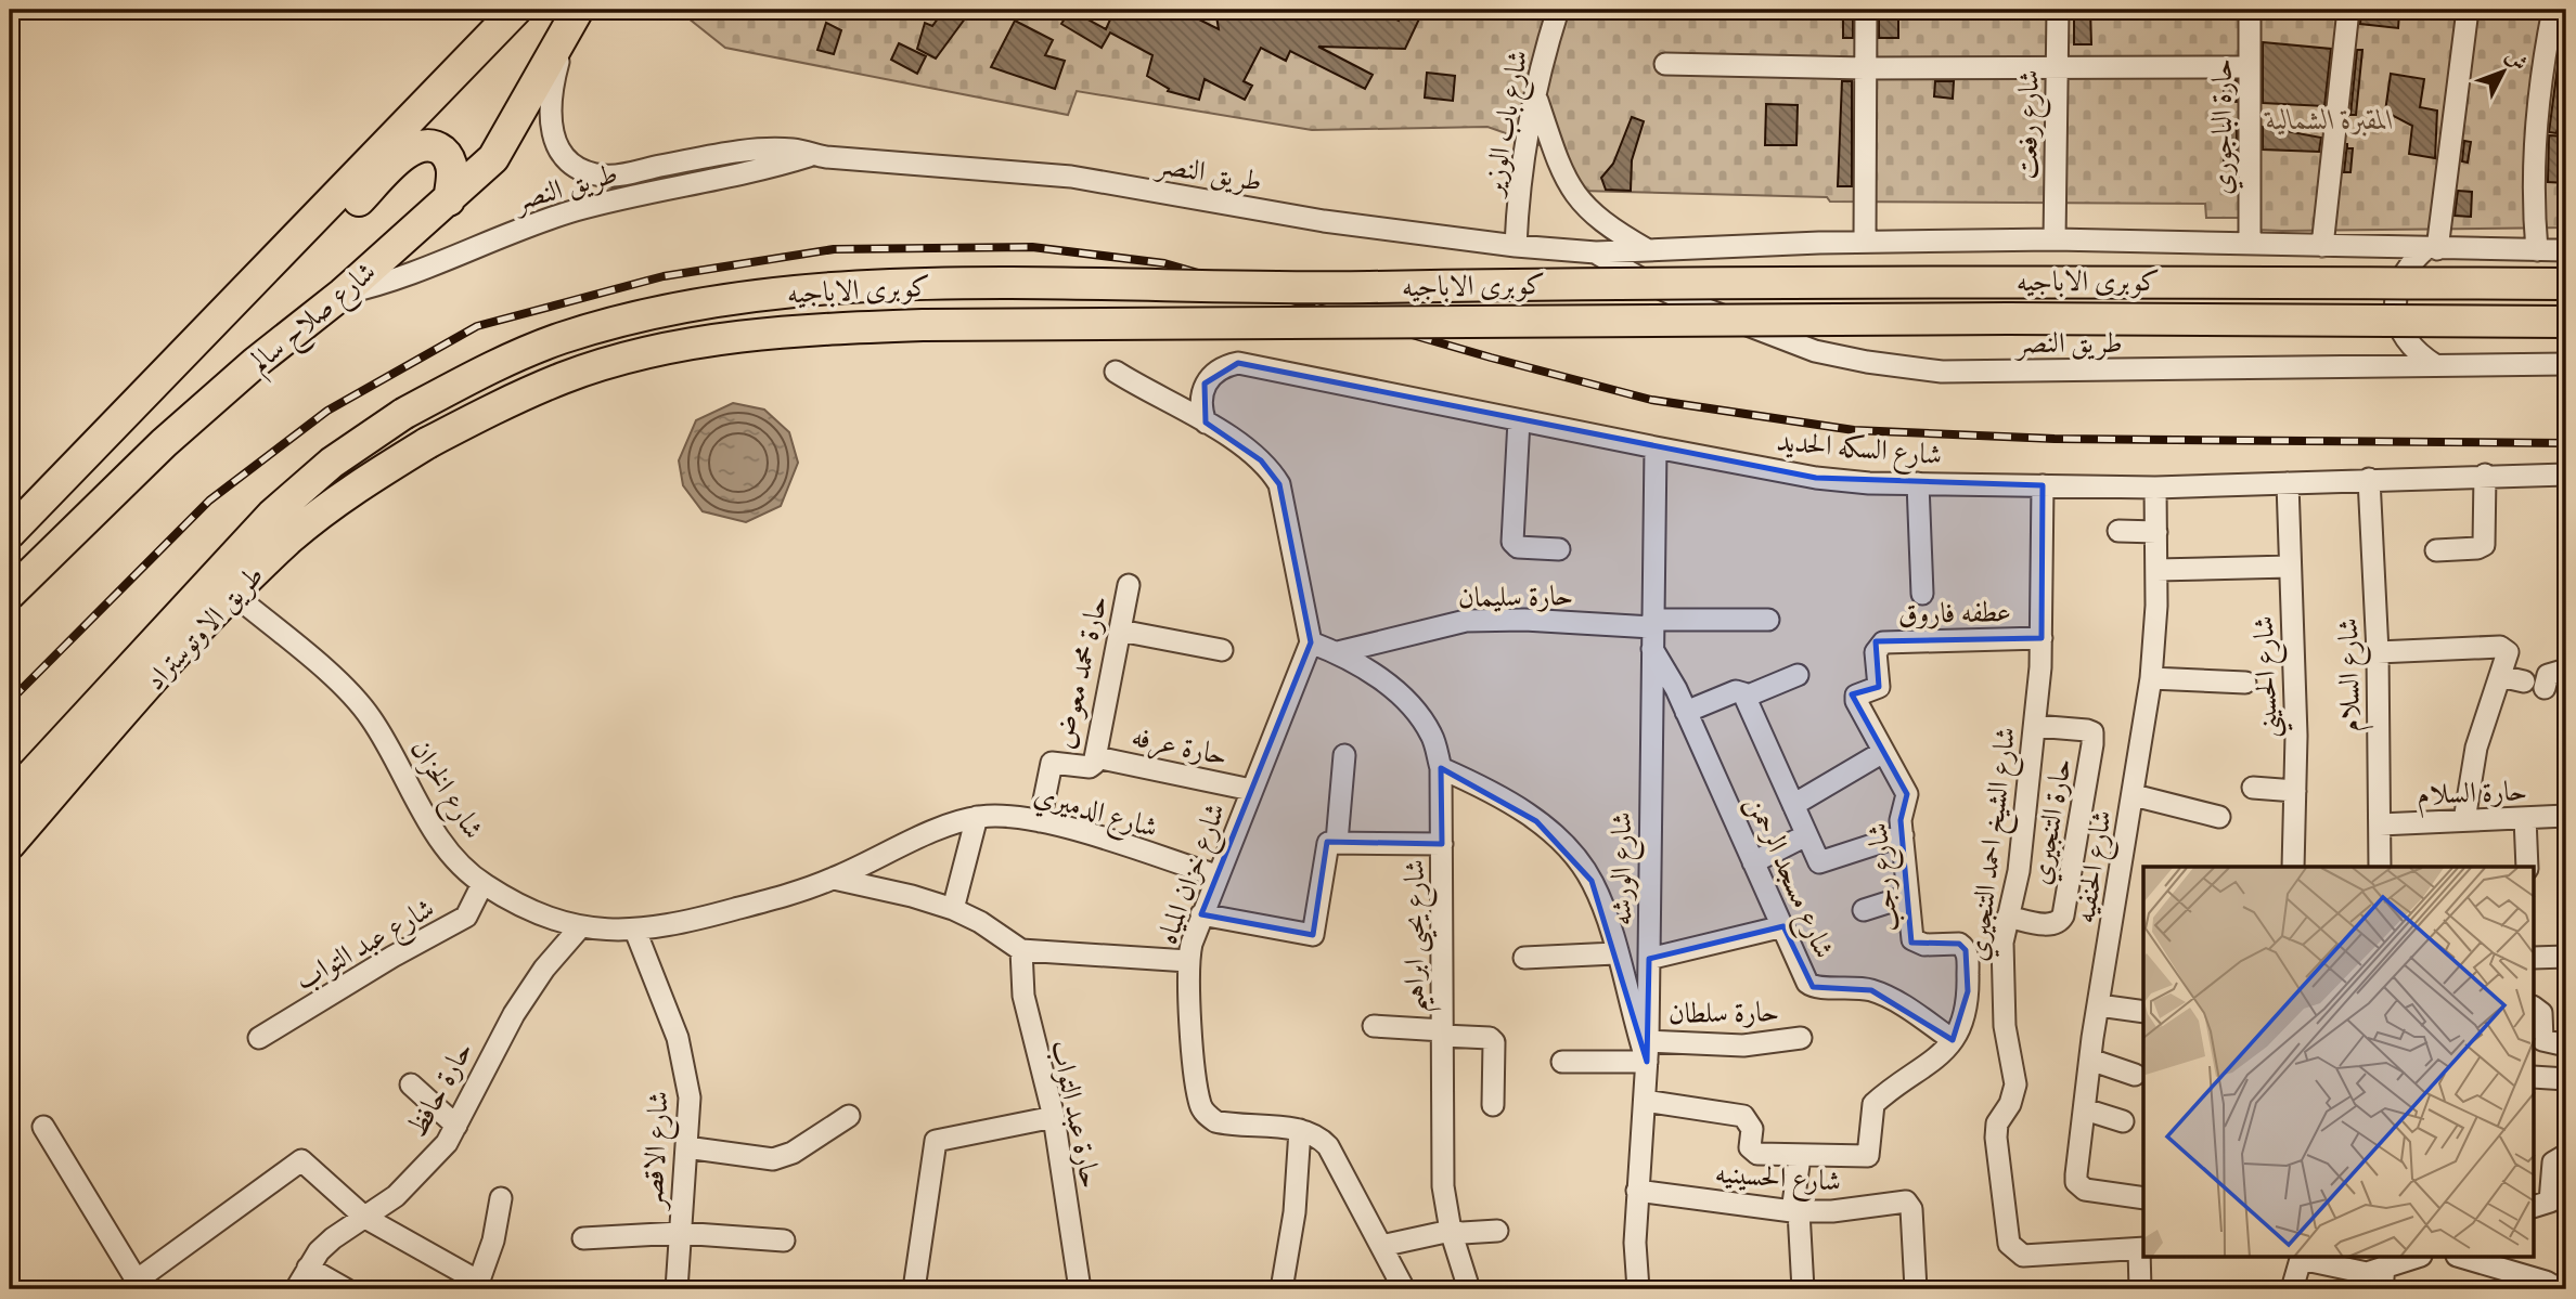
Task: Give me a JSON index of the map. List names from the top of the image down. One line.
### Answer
{"streets":{"highway":["كوبرى الاباجيه","شارع صلاح سالم","طريق الاوتوستراد"],"street":["شارع باب الوزير","شارع رفعت","حارة الباجوري","طريق النصر","شارع السكه الحديد","حارة سليمان","عطفه فاروق","حارة محمد معوض","شارع السلام","شارع الحسيني","حارة عرفه","شارع الخزان","حارة السلام","شارع الدميري","حارة التنجيري","شارع الشيخ احمد التنجيري","شارع الحنفيه","شارع الورشه","شارع خزان المياه","شارع مسجد الرحمن","شارع رجب","شارع يحيى ابراهيم","شارع عبد التواب","حارة سلطان","حارة حافظ","حارة عبد التواب","شارع الاقصر","شارع الحسينيه"]},"crossings":[["شارع باب الوزير","طريق النصر"],["شارع رفعت","طريق النصر"],["حارة الباجوري","طريق النصر"],["طريق النصر","شارع صلاح سالم"],["كوبرى الاباجيه","طريق الاوتوستراد"],["شارع السكه الحديد","شارع السلام"],["شارع السكه الحديد","شارع الحسيني"],["شارع السكه الحديد","شارع الشيخ احمد التنجيري"],["شارع السكه الحديد","شارع الحنفيه"],["شارع السكه الحديد","شارع الورشه"],["حارة سليمان","شارع الورشه"],["حارة سليمان","شارع مسجد الرحمن"],["حارة سليمان","شارع يحيى ابراهيم"],["عطفه فاروق","شارع الشيخ احمد التنجيري"],["عطفه فاروق","شارع رجب"],["طريق الاوتوستراد","شارع الخزان"],["حارة محمد معوض","حارة عرفه"],["حارة محمد معوض","شارع الدميري"],["شارع السلام","حارة السلام"],["حارة عرفه","شارع خزان المياه"],["شارع الخزان","شارع الدميري"],["شارع الخزان","شارع عبد التواب"],["شارع الخزان","حارة حافظ"],["شارع الخزان","شارع الاقصر"],["شارع الدميري","شارع خزان المياه"],["حارة التنجيري","شارع الشيخ احمد التنجيري"],["شارع الورشه","شارع مسجد الرحمن"],["شارع الورشه","حارة سلطان"],["شارع الورشه","شارع الحسينيه"],["شارع خزان المياه","شارع يحيى ابراهيم"],["شارع مسجد الرحمن","شارع رجب"]],"parks":["المقبرة الشمالية"],"north":"top right"}
